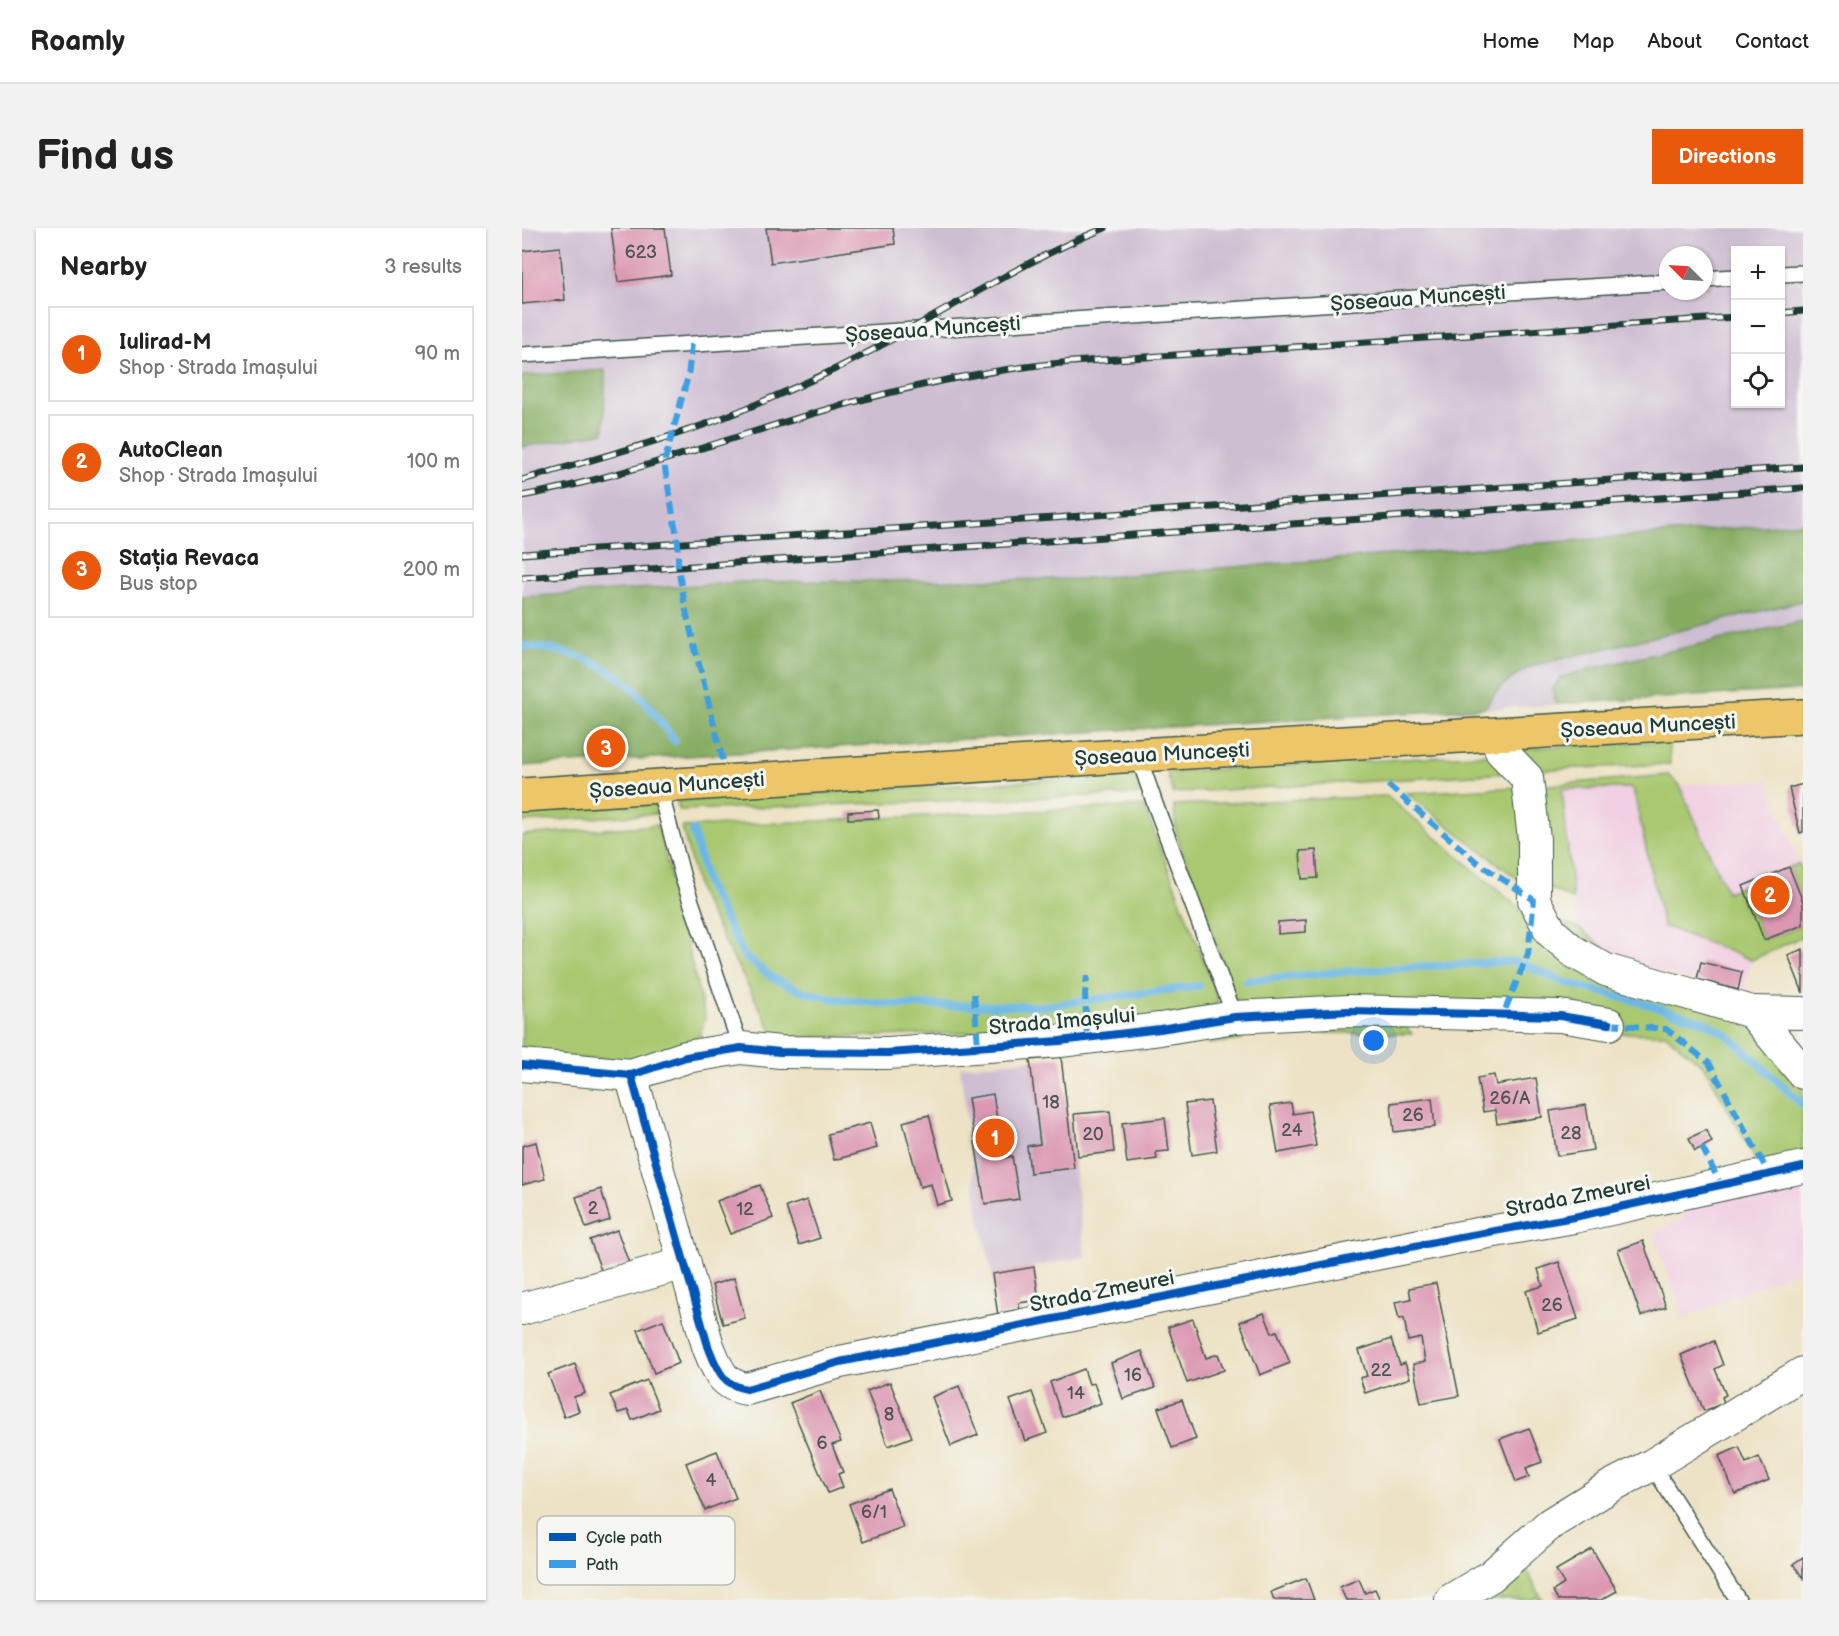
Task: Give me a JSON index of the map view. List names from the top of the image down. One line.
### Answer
{"streets":{"main road":["Șoseaua Muncești"],"street":["Strada Imașului","Strada Zmeurei"]},"crossings":[["Strada Imașului","Strada Zmeurei"]],"house_numbers":["623","26/A","18","26","24","28","20","2","12","26","22","16","14","8","6","4","6/1"],"legend":["Cycle path","Path"],"north":"top left","page":{"header":"Roamly","nav":["Home","Map","About","Contact"],"buttons":"Directions","title":"Find us","heading":["Nearby","3 results"],"map_buttons":["+","−"],"list":[{"mark":"1","name":"Iulirad-M","note":"Shop · Strada Imașului","value":"90 m"},{"mark":"2","name":"AutoClean","note":"Shop · Strada Imașului","value":"100 m"},{"mark":"3","name":"Stația Revaca","note":"Bus stop","value":"200 m"}],"pins":["3","2","1"]}}
